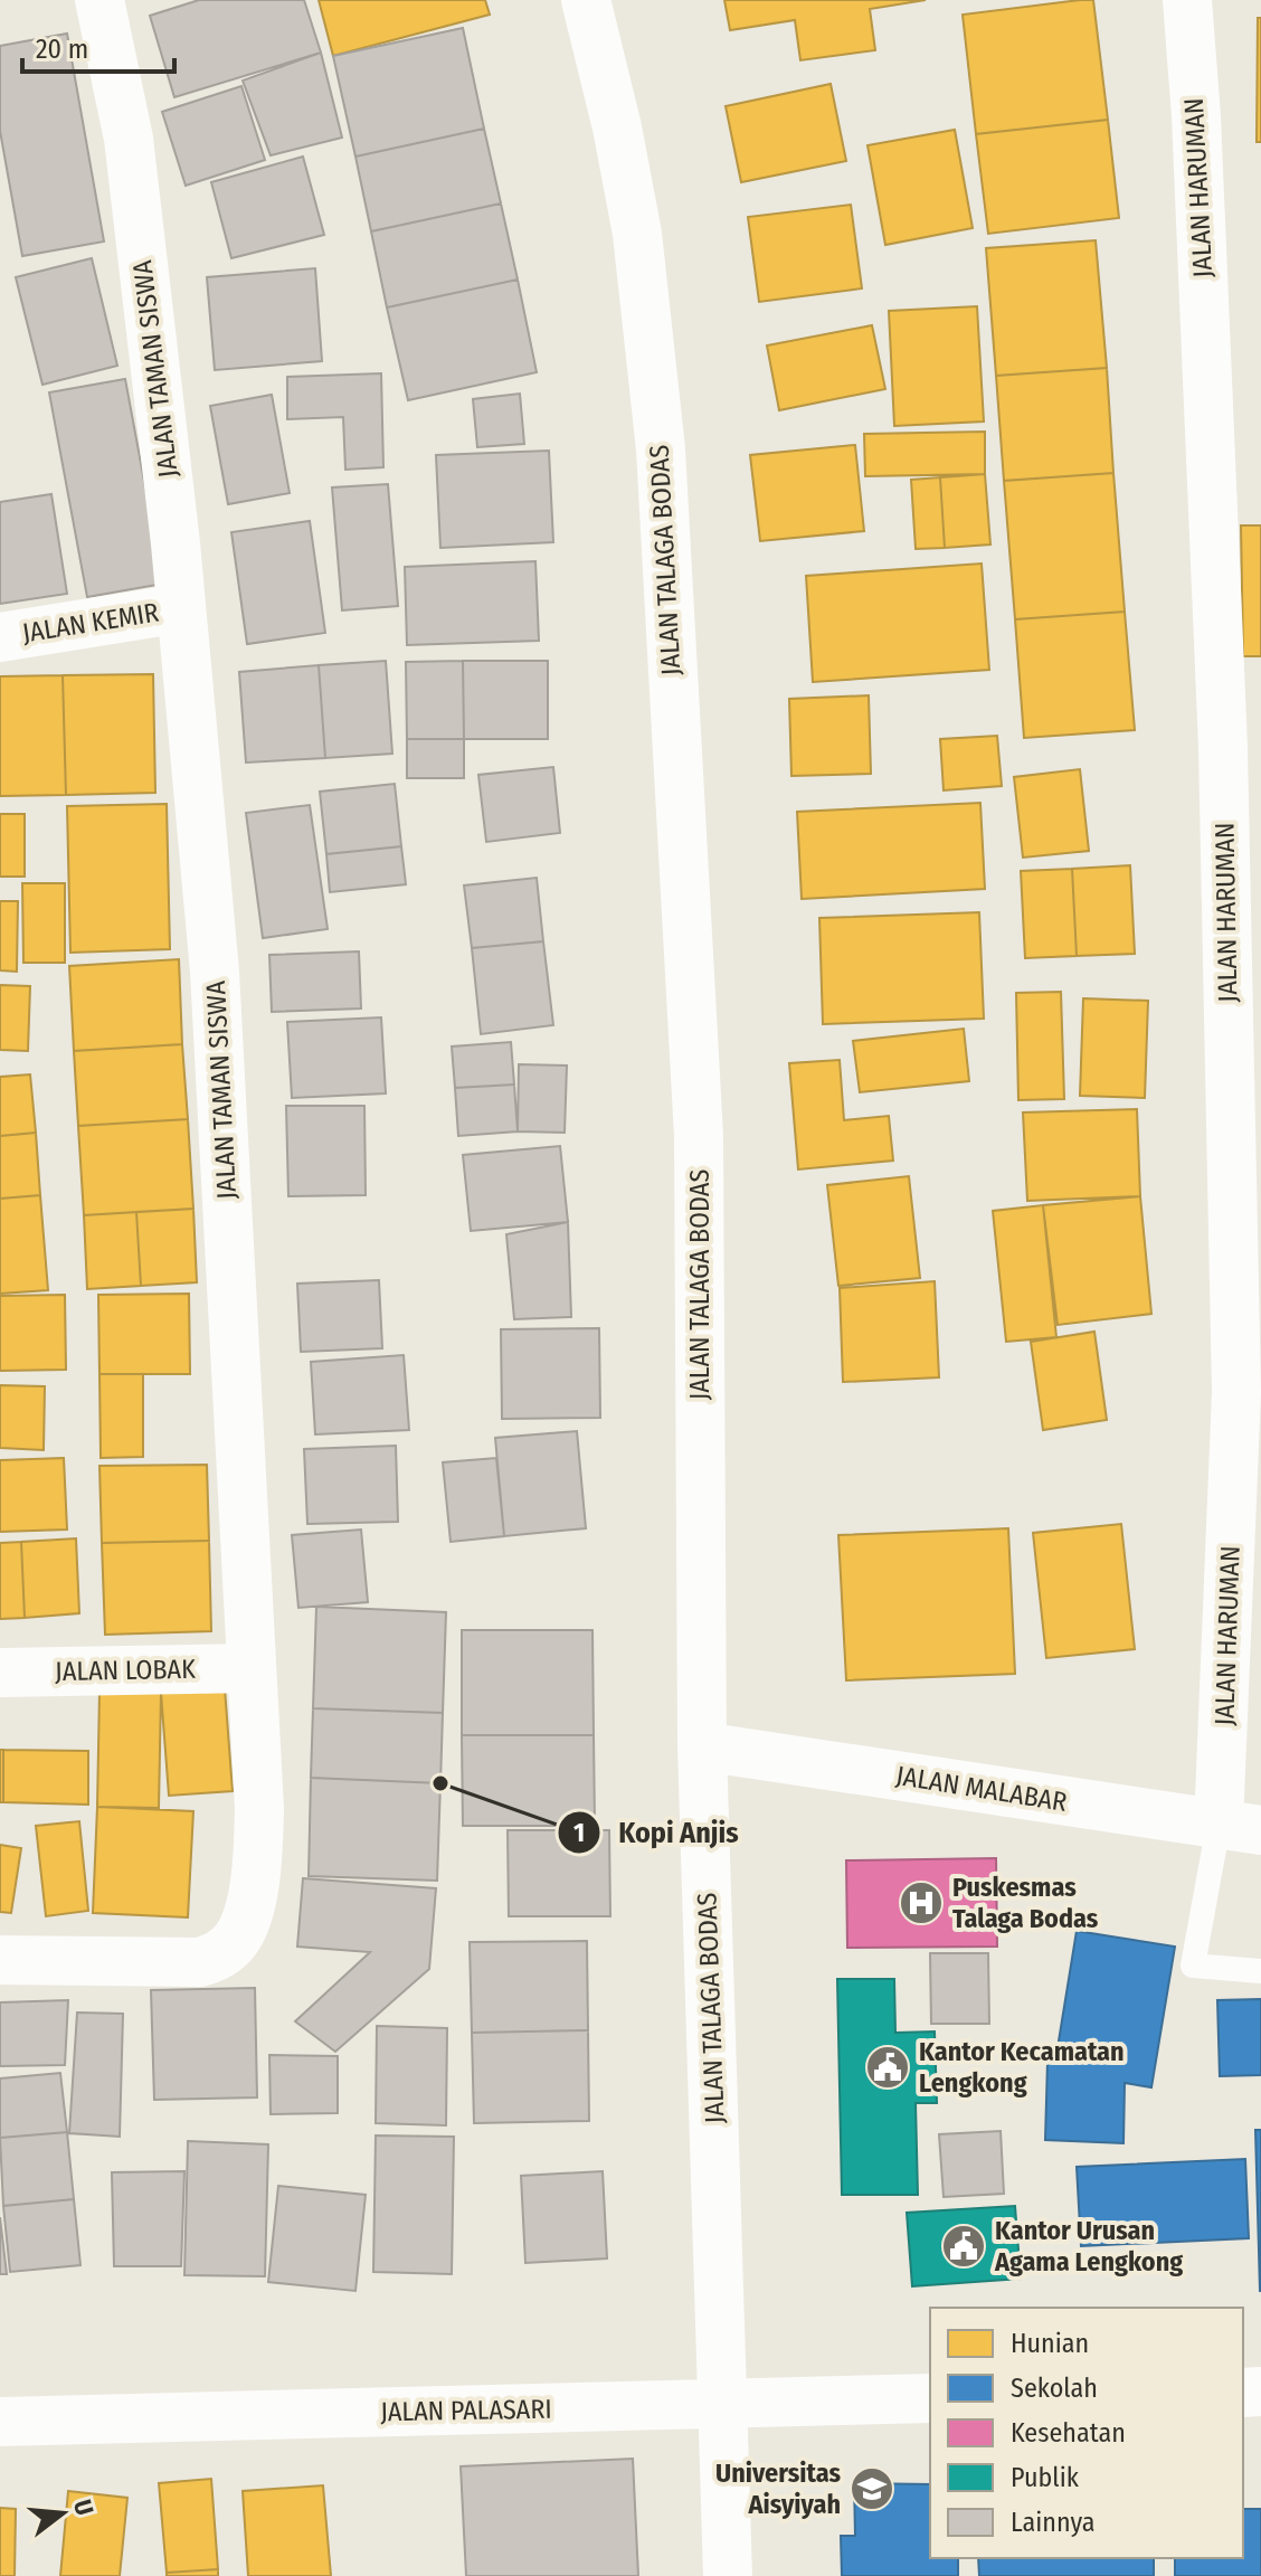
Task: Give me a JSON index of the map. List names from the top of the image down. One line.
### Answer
{"streets":{"street":["JALAN HARUMAN","JALAN TAMAN SISWA","JALAN TALAGA BODAS","JALAN KEMIR","JALAN LOBAK","JALAN MALABAR","JALAN PALASARI"]},"crossings":[["JALAN HARUMAN","JALAN MALABAR"],["JALAN TAMAN SISWA","JALAN KEMIR"],["JALAN TAMAN SISWA","JALAN LOBAK"],["JALAN TALAGA BODAS","JALAN MALABAR"],["JALAN TALAGA BODAS","JALAN PALASARI"]],"places":{"other":["Kopi Anjis"],"hospital":["Puskesmas Talaga Bodas"],"public building":["Kantor Kecamatan Lengkong","Kantor Urusan Agama Lengkong"],"school or university":["Universitas Aisyiyah"]},"legend":["Hunian","Sekolah","Kesehatan","Publik","Lainnya"],"scale_bar":"20 m","north":"right"}
